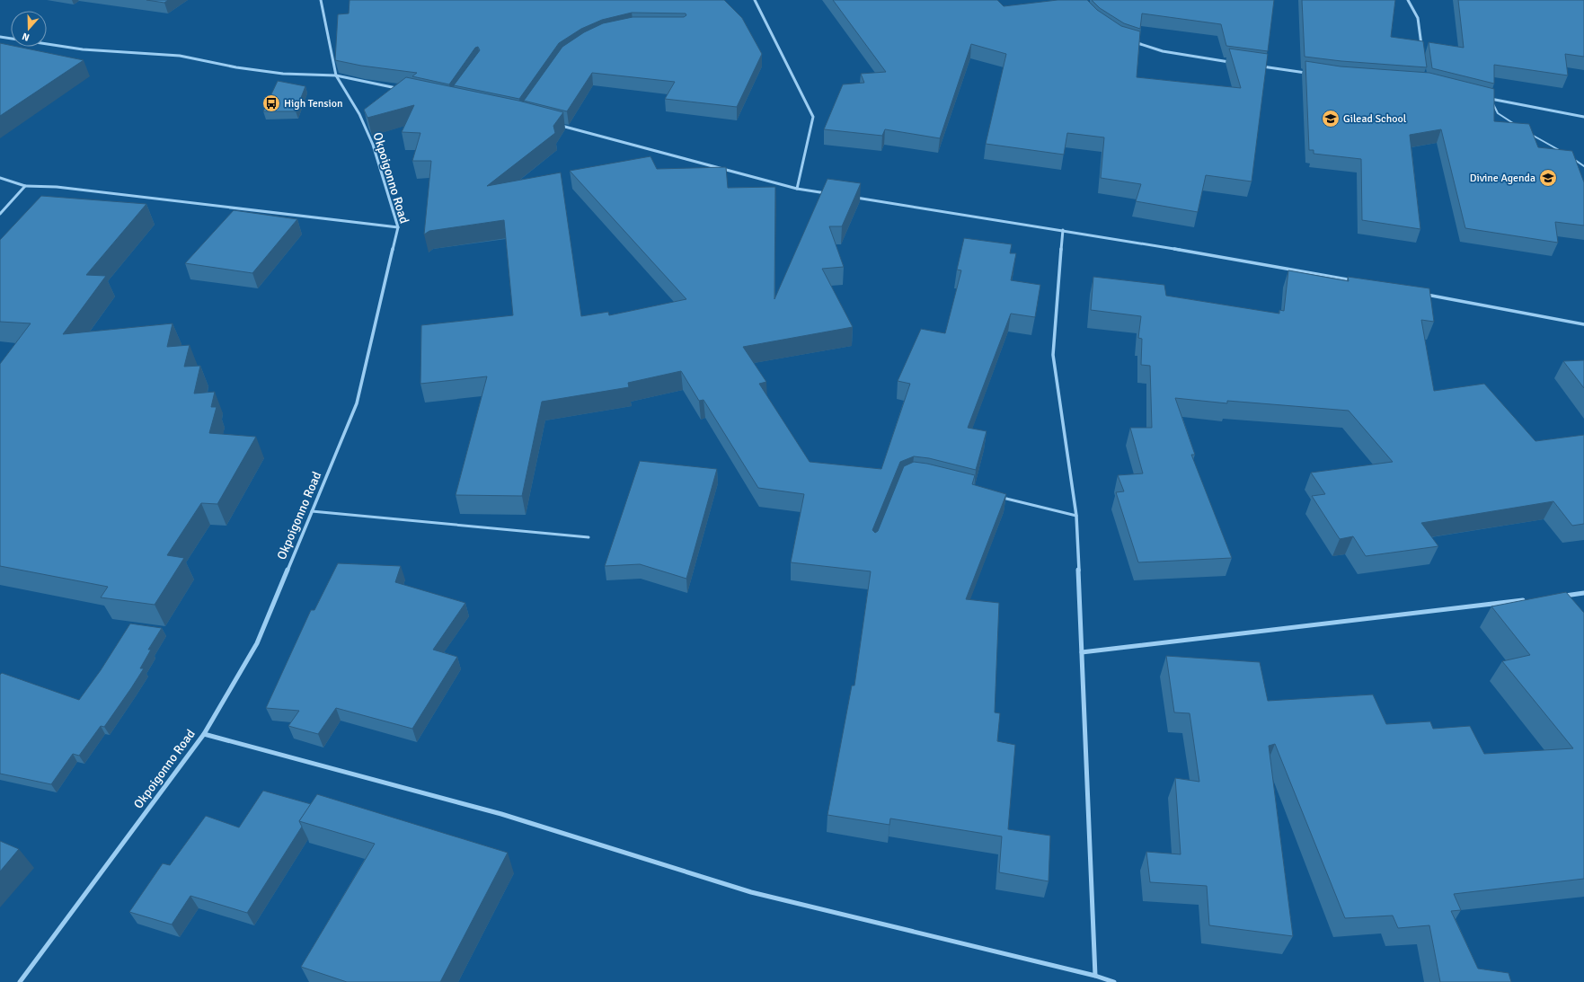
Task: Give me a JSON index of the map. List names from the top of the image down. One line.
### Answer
{"streets":{"street":["Okpoigonno Road"]},"places":{"bus stop":["High Tension"],"school or university":["Gilead School","Divine Agenda"]},"north":"bottom"}
